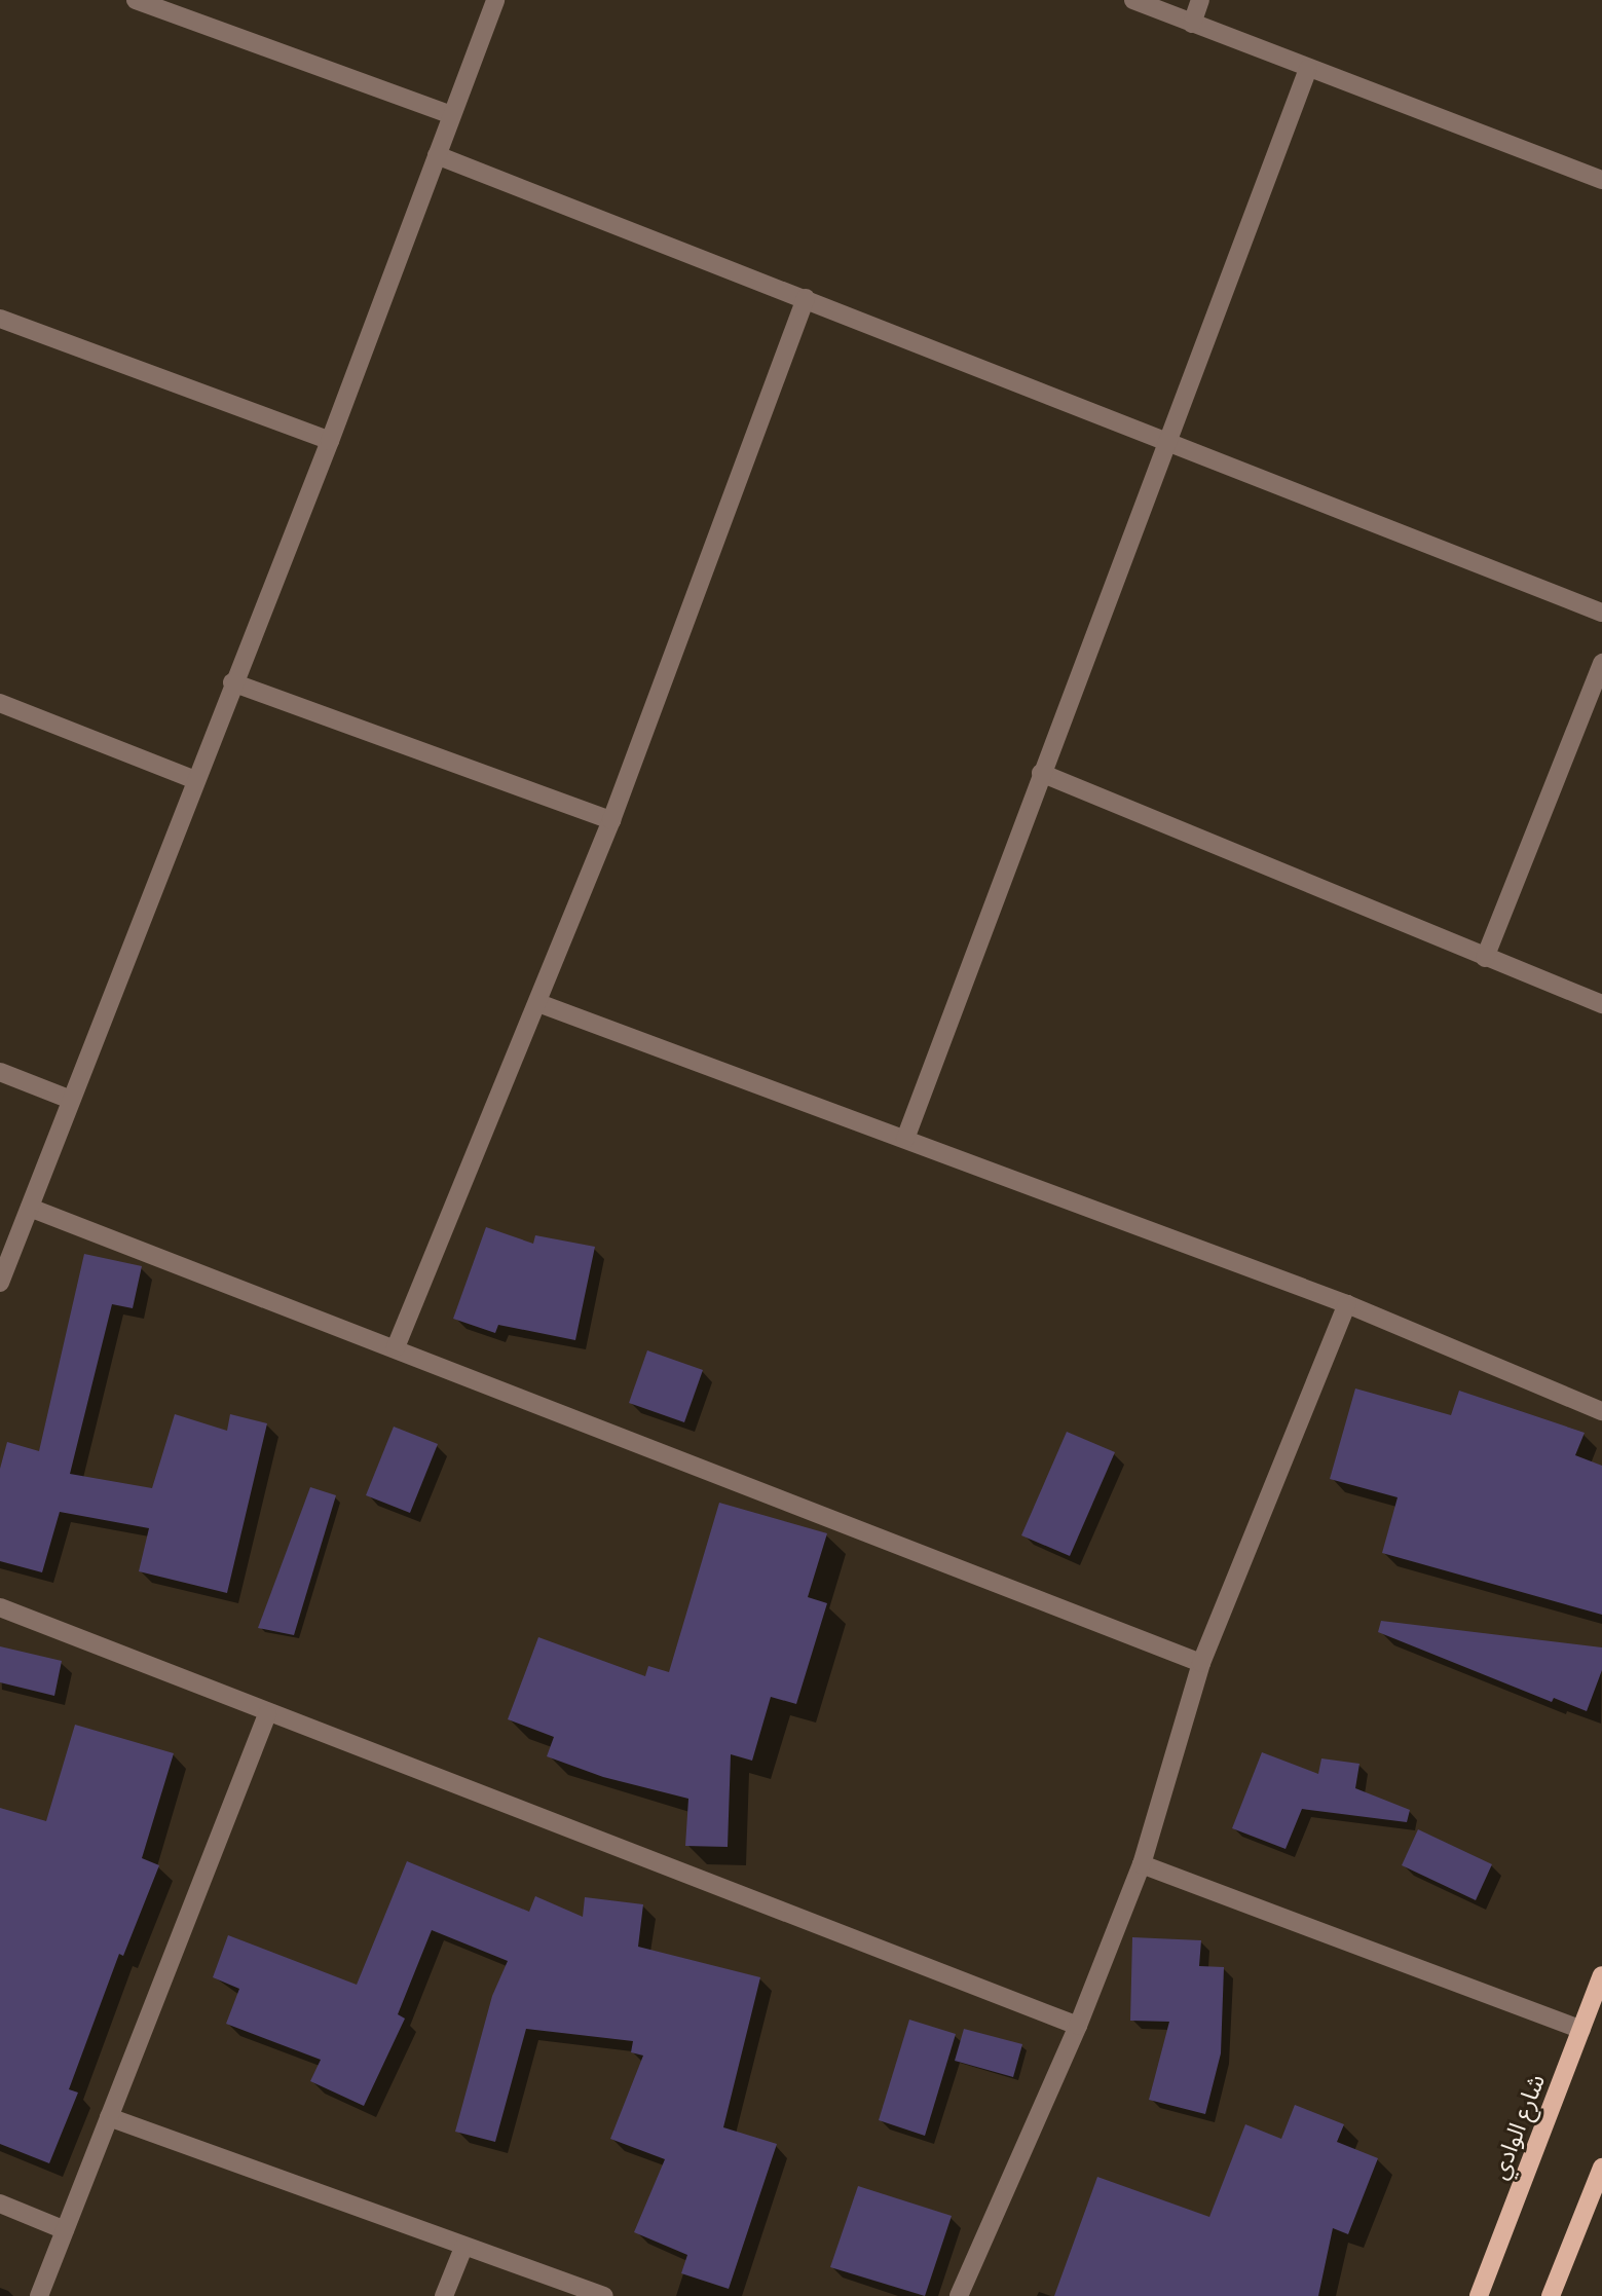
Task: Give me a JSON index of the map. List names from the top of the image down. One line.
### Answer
{"streets":{"main road":["شارع الوادي"]}}
